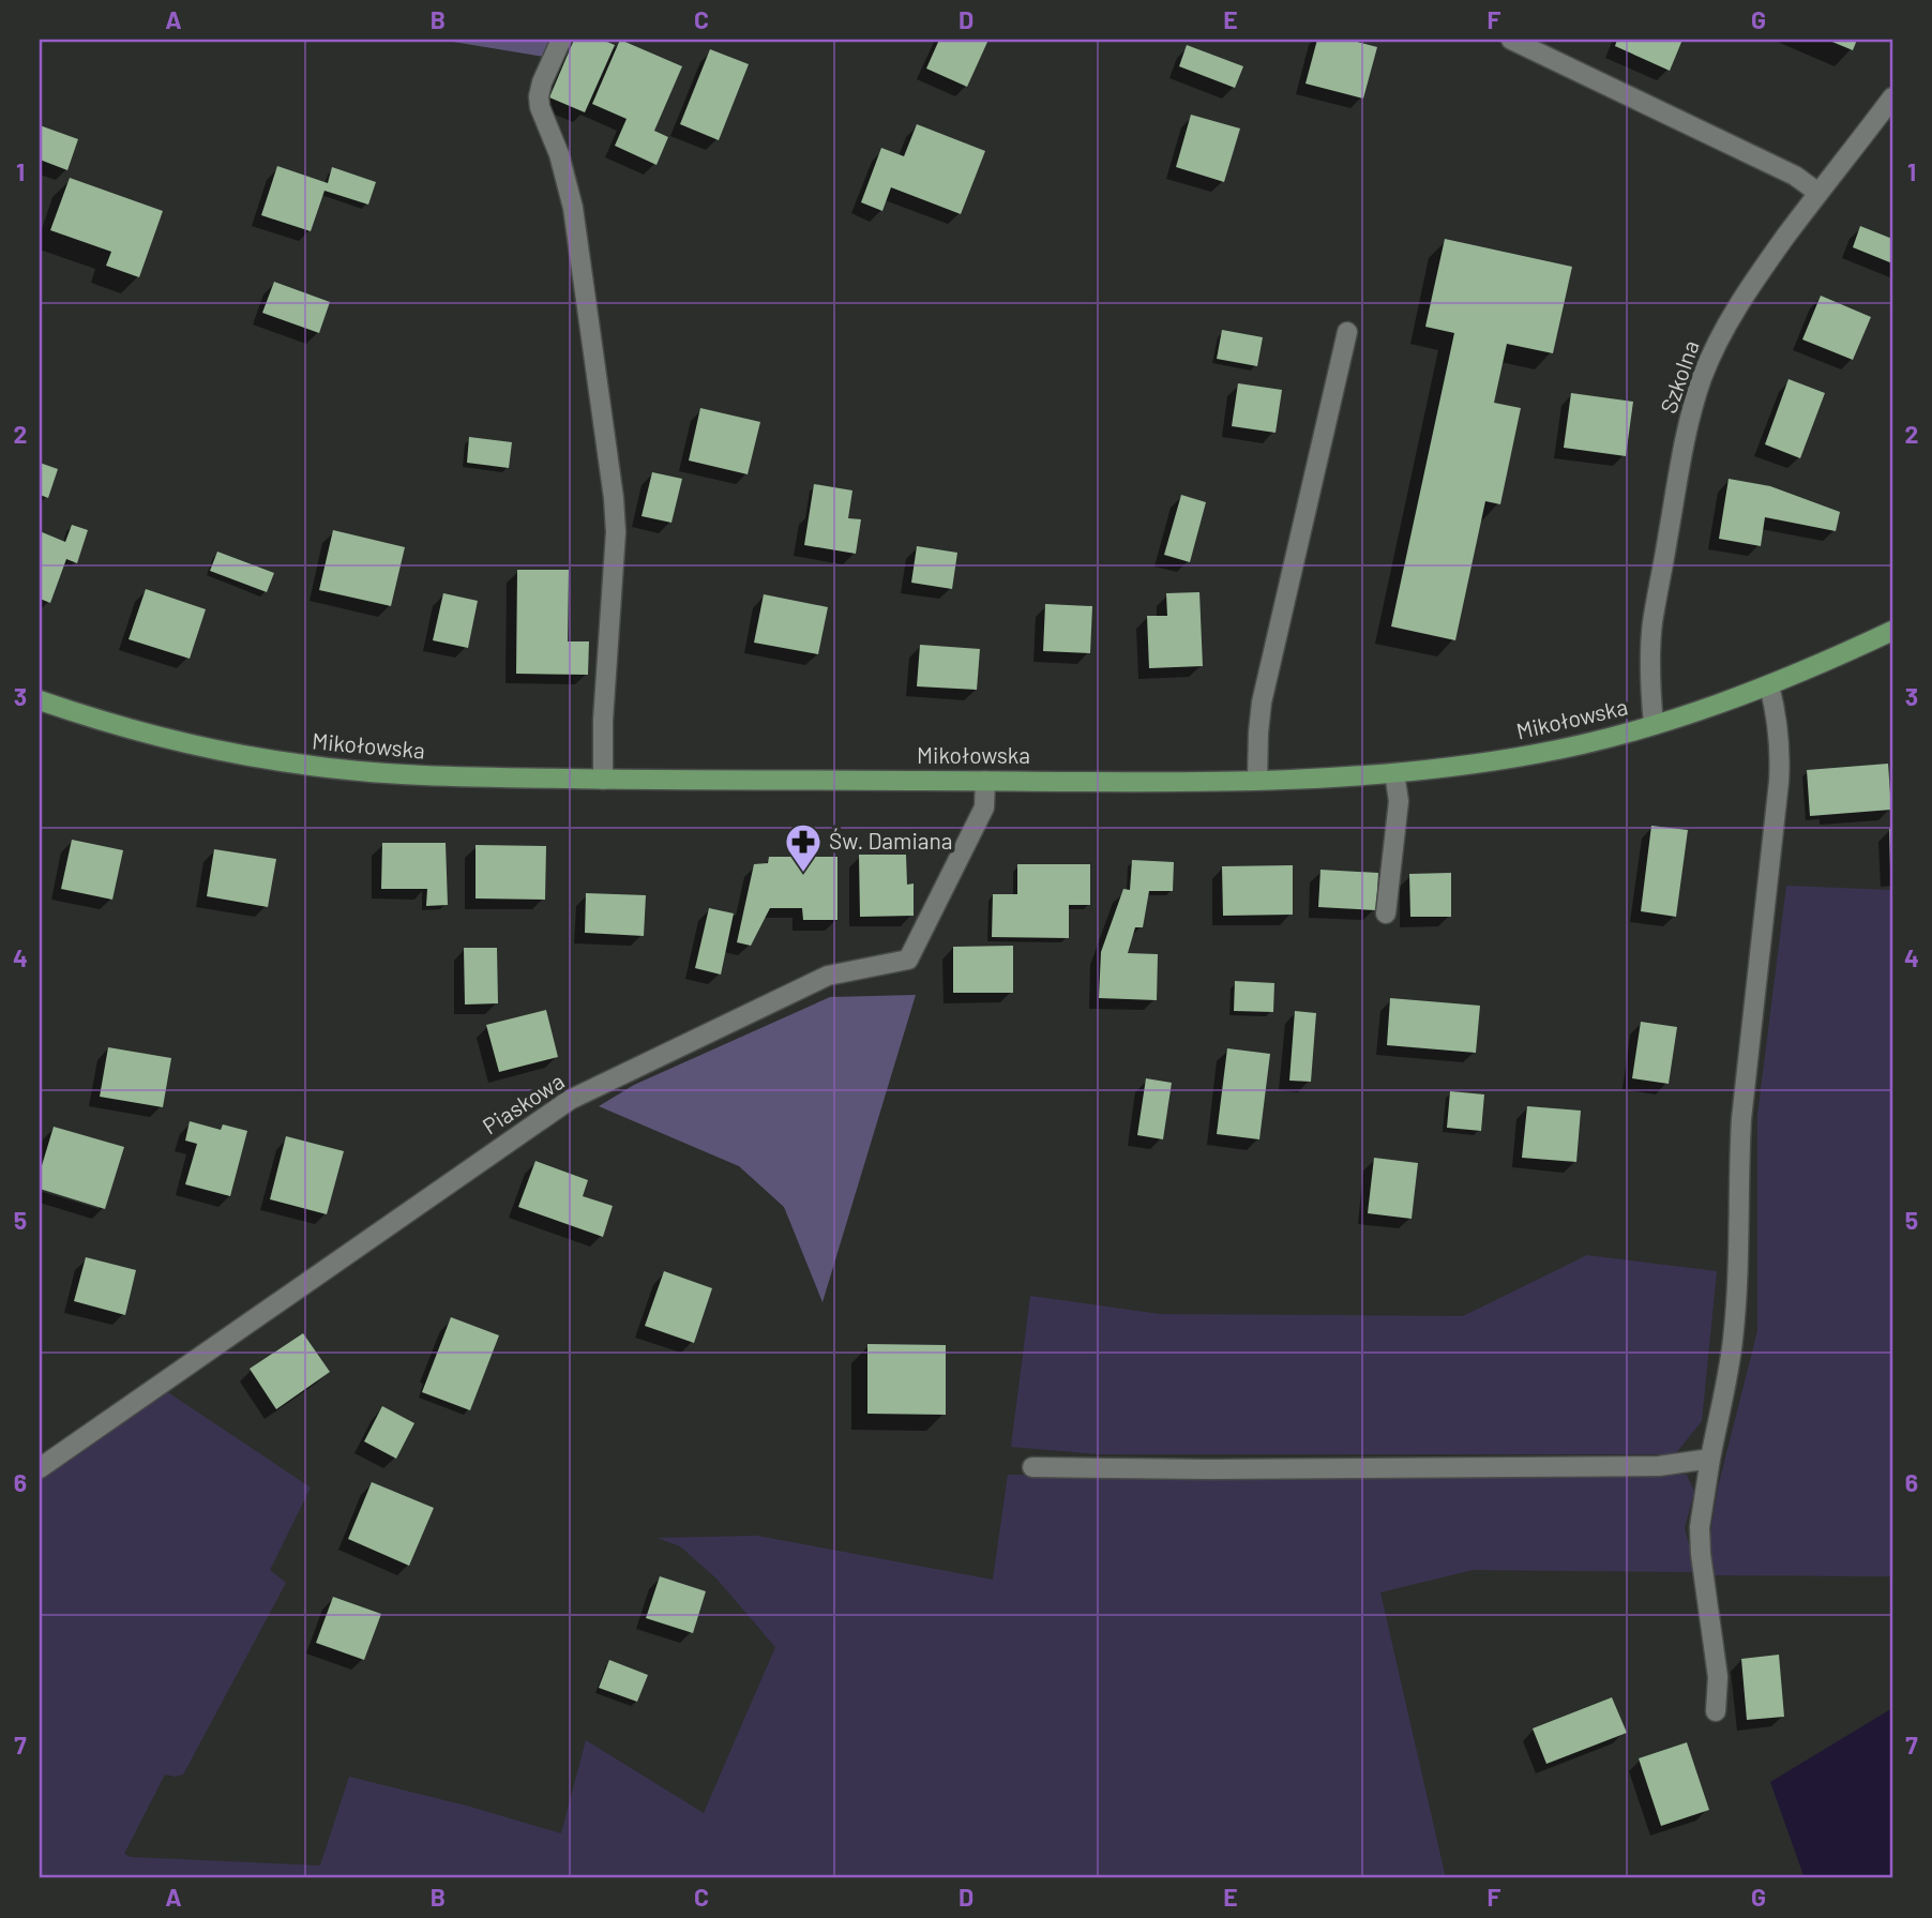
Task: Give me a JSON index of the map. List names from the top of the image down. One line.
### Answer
{"streets":{"main road":["Mikołowska"],"street":["Szkolna","Piaskowa"]},"crossings":[["Szkolna","Mikołowska"],["Mikołowska","Piaskowa"]],"places":{"pharmacy":["Św. Damiana"]},"grid":{"columns":["A","B","C","D","E","F","G"],"rows":["1","2","3","4","5","6","7"]}}
